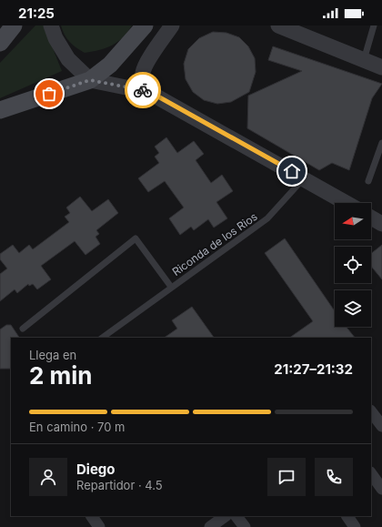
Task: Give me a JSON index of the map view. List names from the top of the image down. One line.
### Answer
{"streets":{"lane":["Riconda de los Rios"]},"north":"left","page":{"status":"21:25","heading":["2 min","Llega en","21:27–21:32"],"panel":["Diego","Repartidor · 4.5"],"bar":"En camino · 70 m"}}
